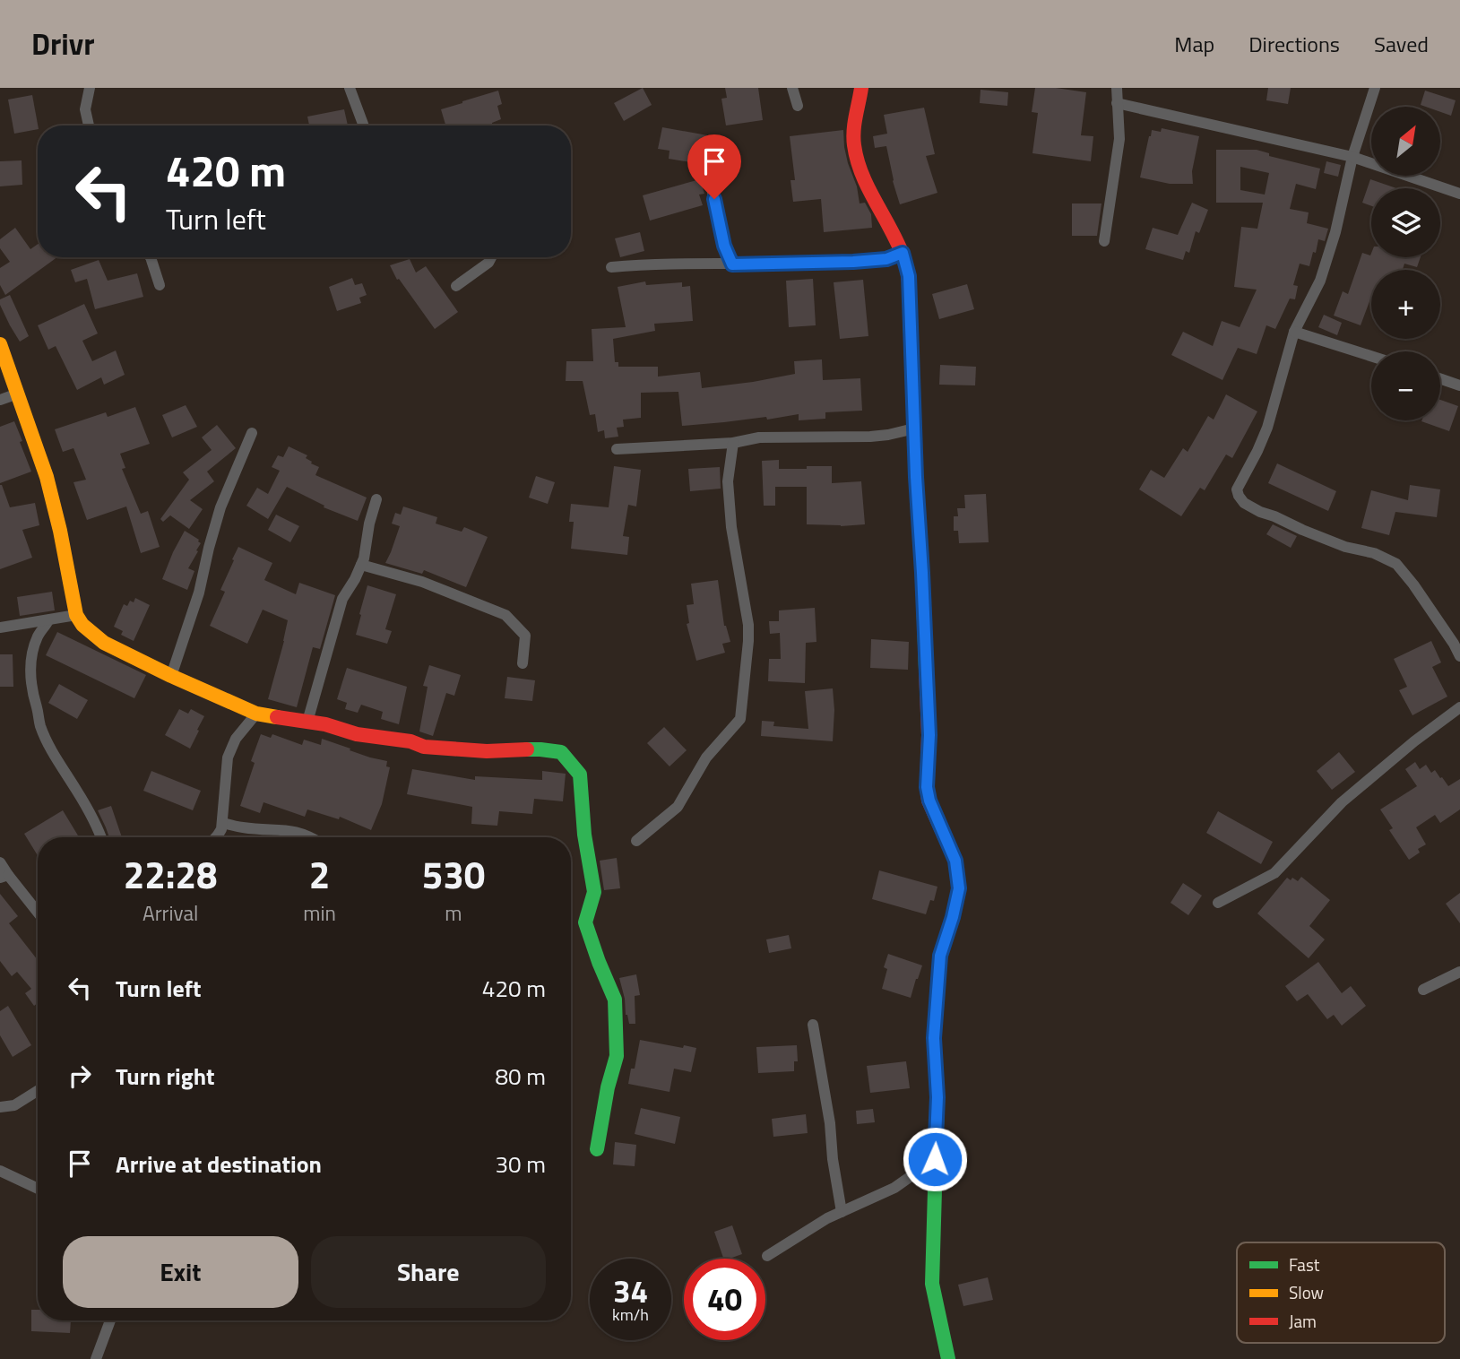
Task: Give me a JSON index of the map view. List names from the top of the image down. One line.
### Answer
{"legend":["Fast","Slow","Jam"],"north":"top right","page":{"header":"Drivr","nav":["Map","Directions","Saved"],"map_buttons":["+","−"],"turn":["420 m","Turn left"],"eta":["22:28","Arrival","2","min","530","m"],"list":[{"name":"Turn left","value":"420 m"},{"name":"Turn right","value":"80 m"},{"name":"Arrive at destination","value":"30 m"}],"buttons":["Exit","Share"],"speed":"34 km/h","limit":"40"}}
